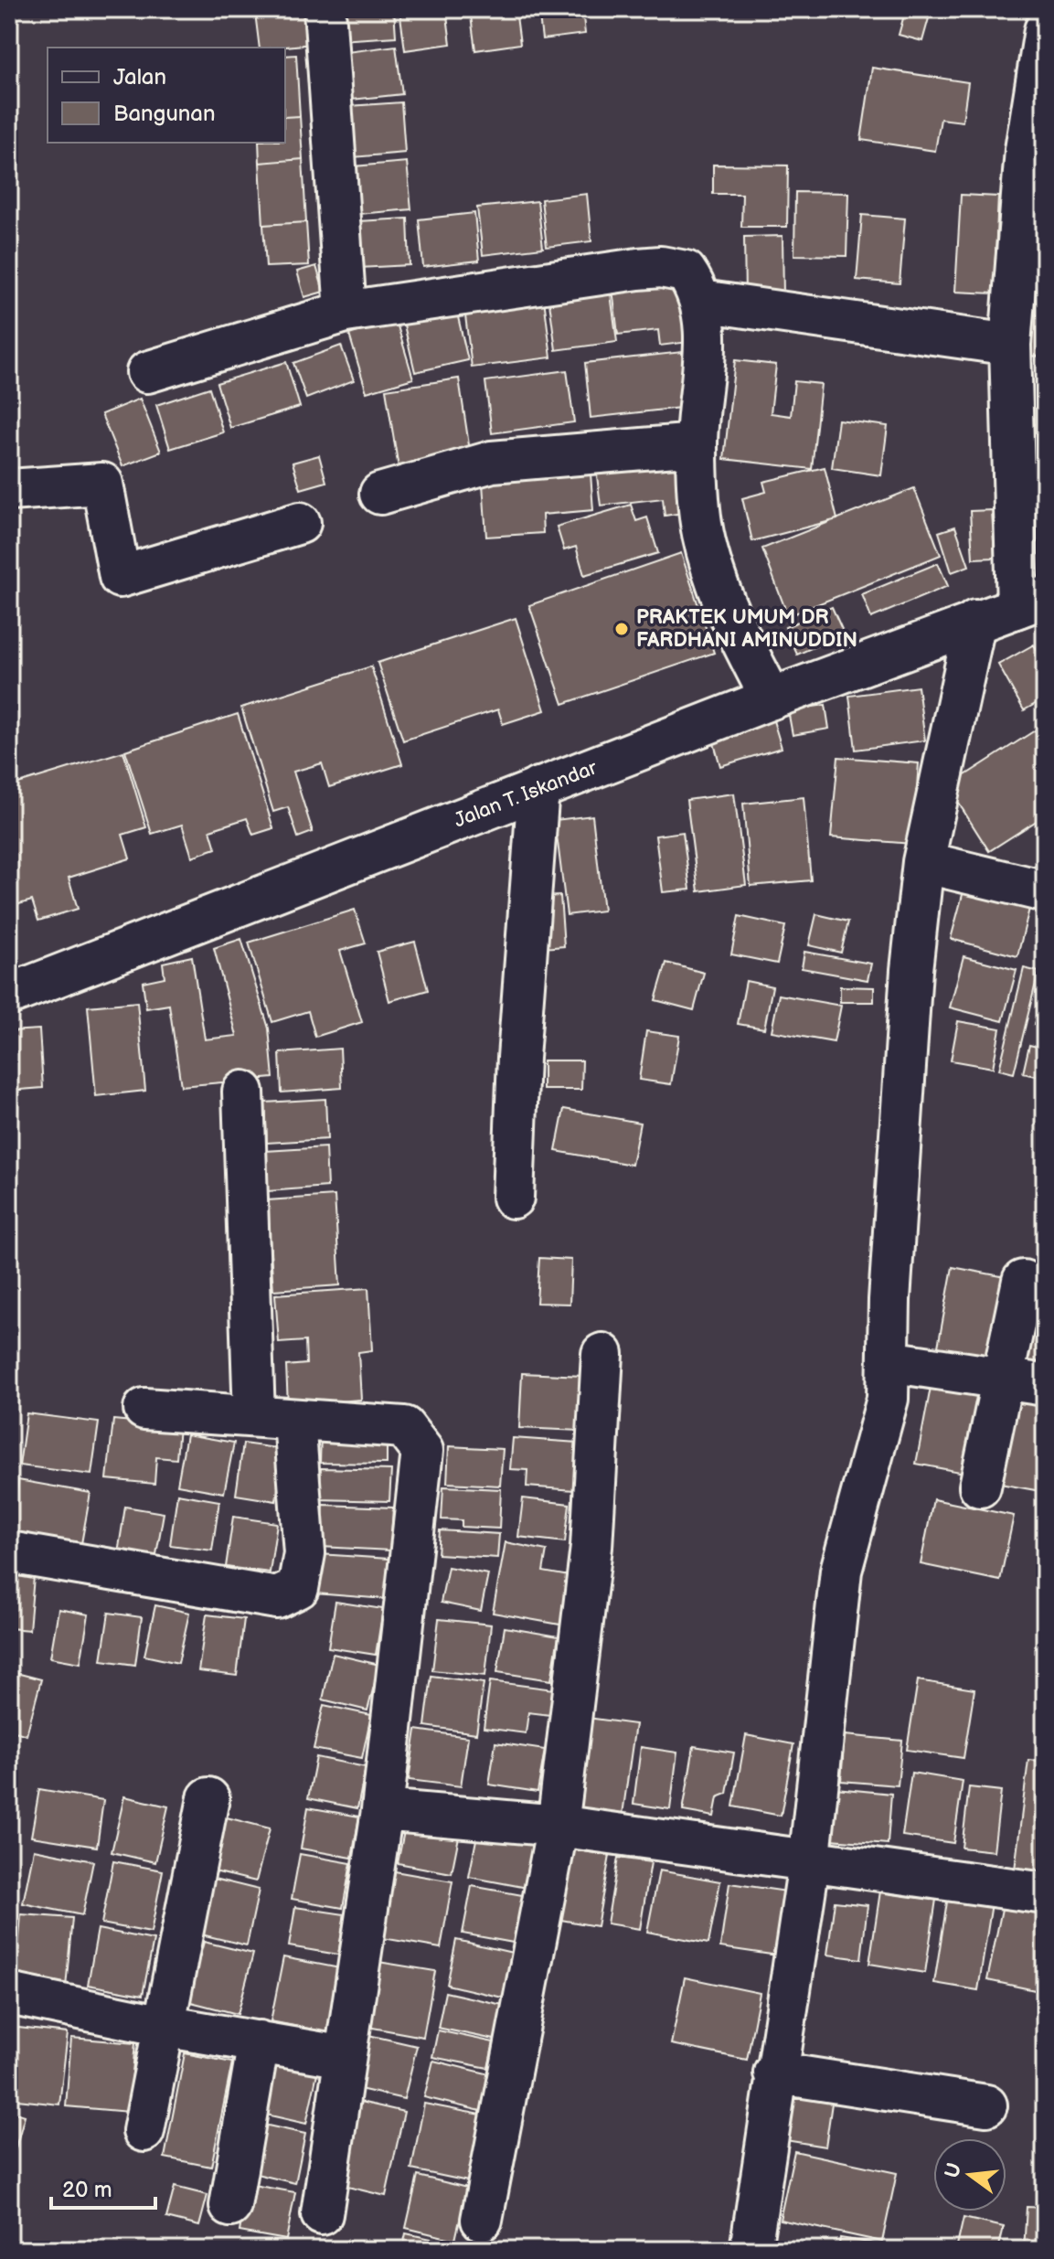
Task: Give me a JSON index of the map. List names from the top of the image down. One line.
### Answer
{"streets":{"street":["Jalan T. Iskandar"]},"places":["PRAKTEK UMUM DR FARDHANI AMINUDDIN"],"legend":["Jalan","Bangunan"],"scale_bar":"20 m","north":"left"}
